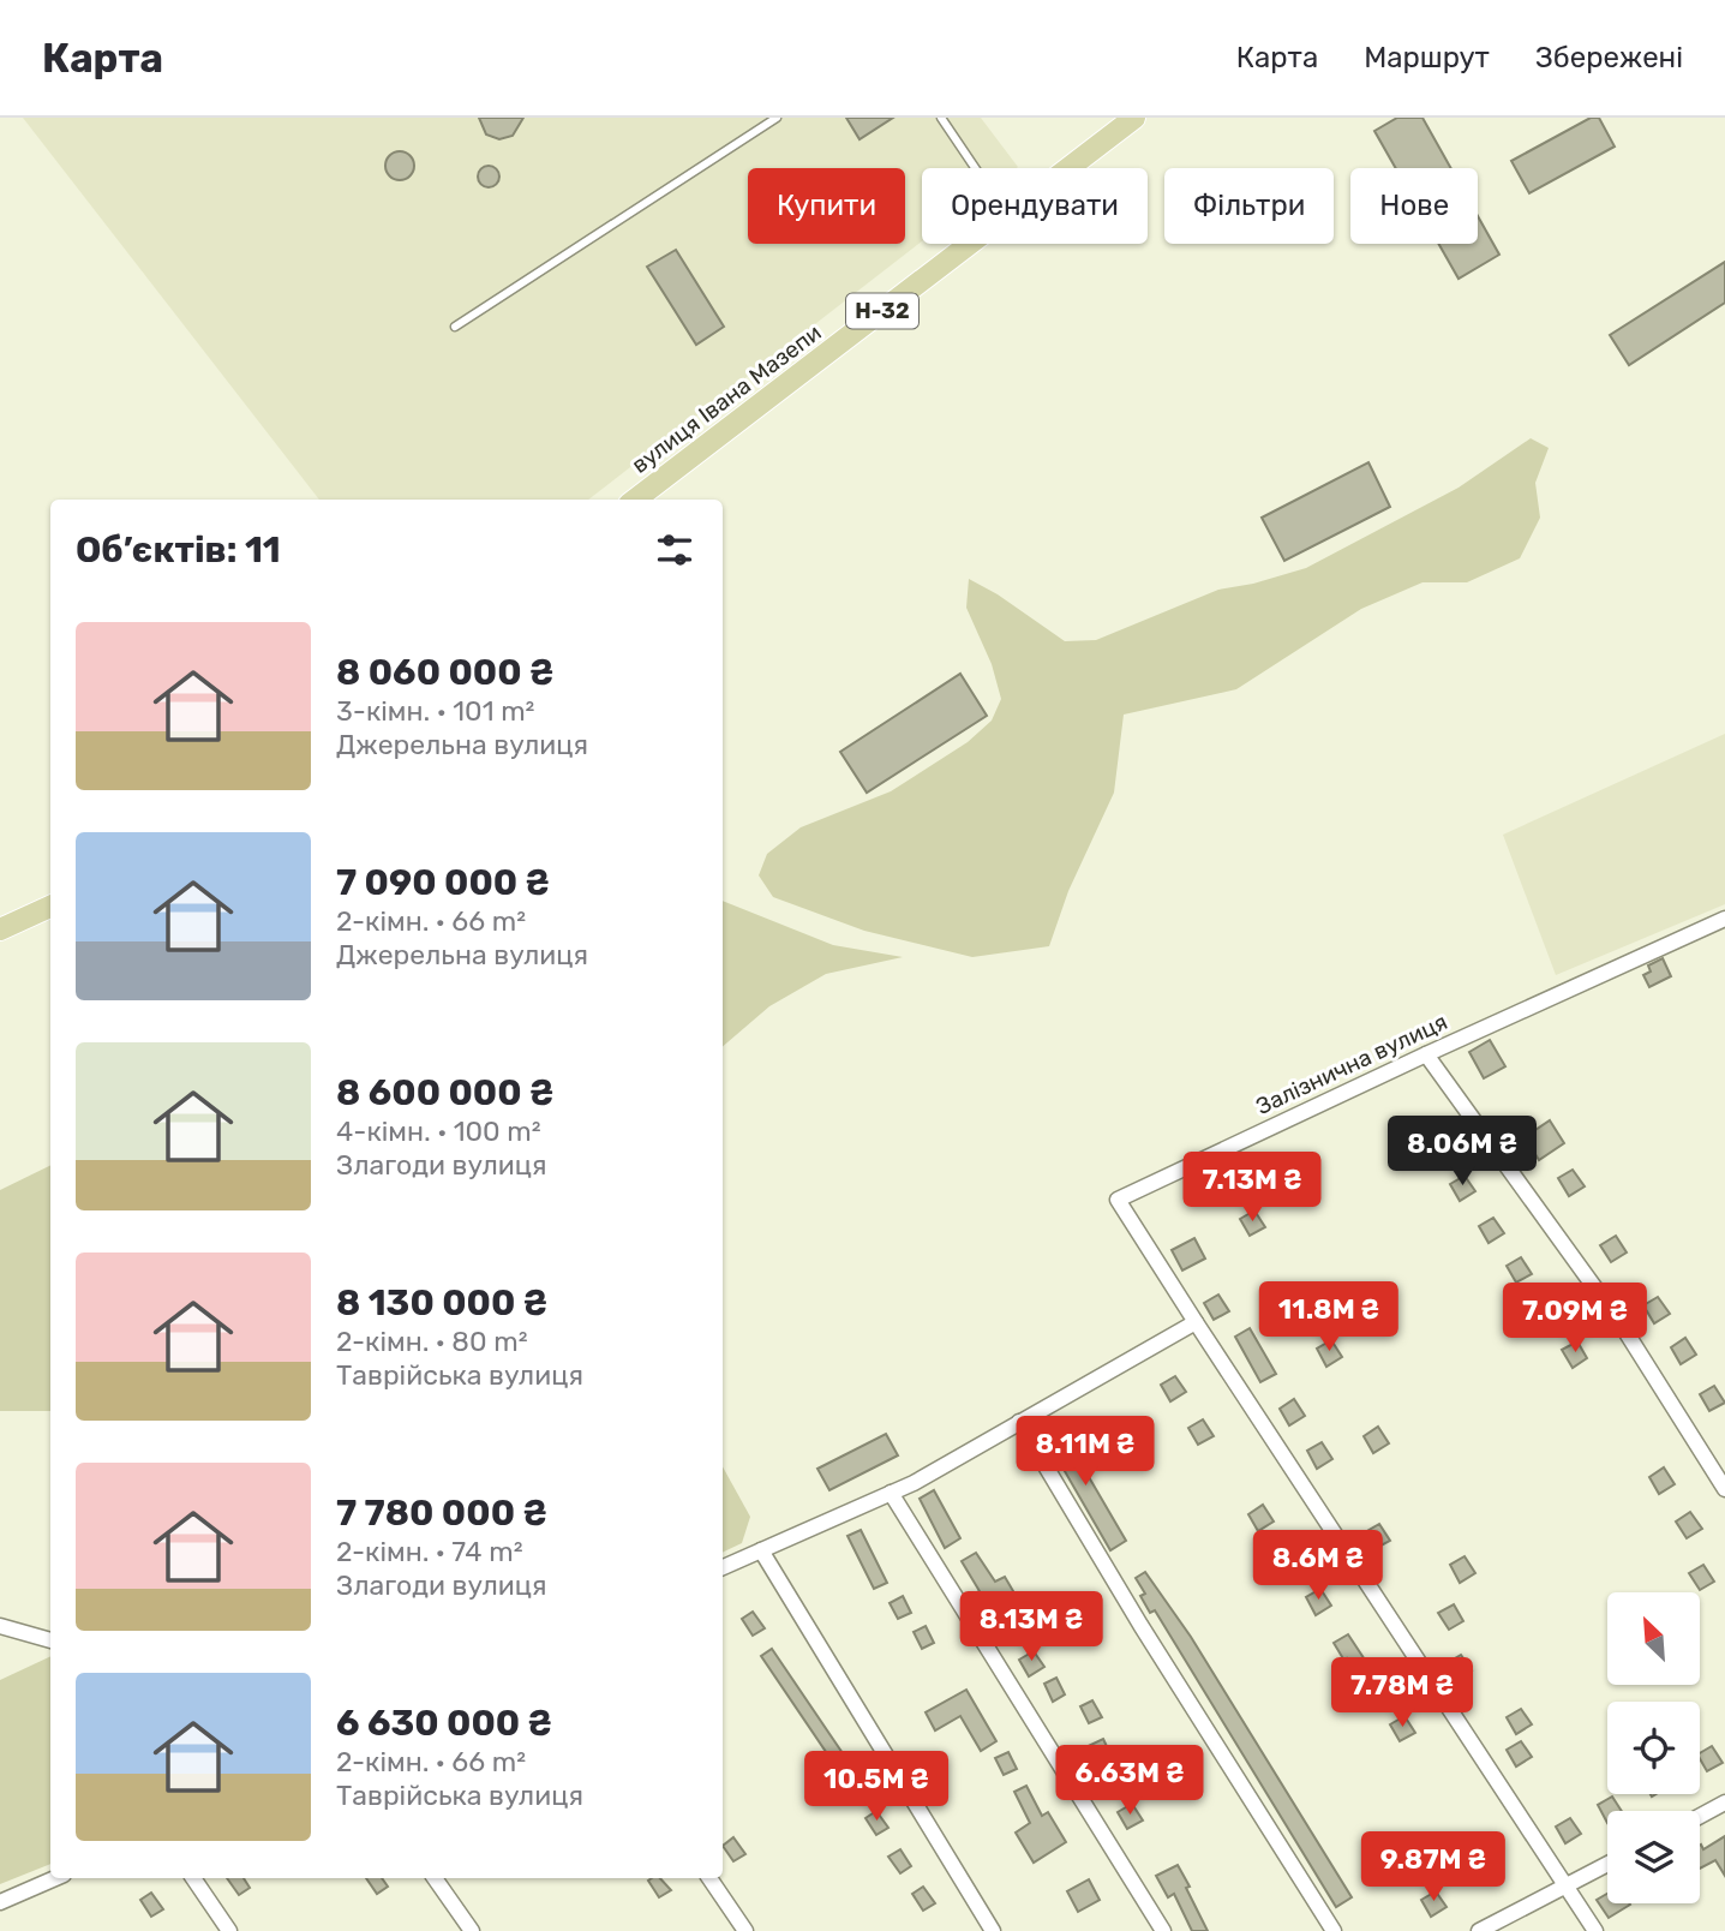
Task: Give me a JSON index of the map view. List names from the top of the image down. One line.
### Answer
{"streets":{"main road":["Н-32","вулиця Івана Мазепи"],"street":["Залізнична вулиця"]},"north":"top left","page":{"header":"Карта","nav":["Карта","Маршрут","Збережені"],"chip":["Купити","Орендувати","Фільтри","Нове"],"heading":"Об’єктів: 11","list":[{"name":"8 060 000 ₴","note":"3-кімн. · 101 m² · Джерельна вулиця"},{"name":"7 090 000 ₴","note":"2-кімн. · 66 m² · Джерельна вулиця"},{"name":"8 600 000 ₴","note":"4-кімн. · 100 m² · Злагоди вулиця"},{"name":"8 130 000 ₴","note":"2-кімн. · 80 m² · Таврійська вулиця"},{"name":"7 780 000 ₴","note":"2-кімн. · 74 m² · Злагоди вулиця"},{"name":"6 630 000 ₴","note":"2-кімн. · 66 m² · Таврійська вулиця"}],"price":["8.06M ₴","7.13M ₴","11.8M ₴","7.09M ₴","8.11M ₴","8.6M ₴","8.13M ₴","7.78M ₴","6.63M ₴","10.5M ₴","9.87M ₴"]}}
